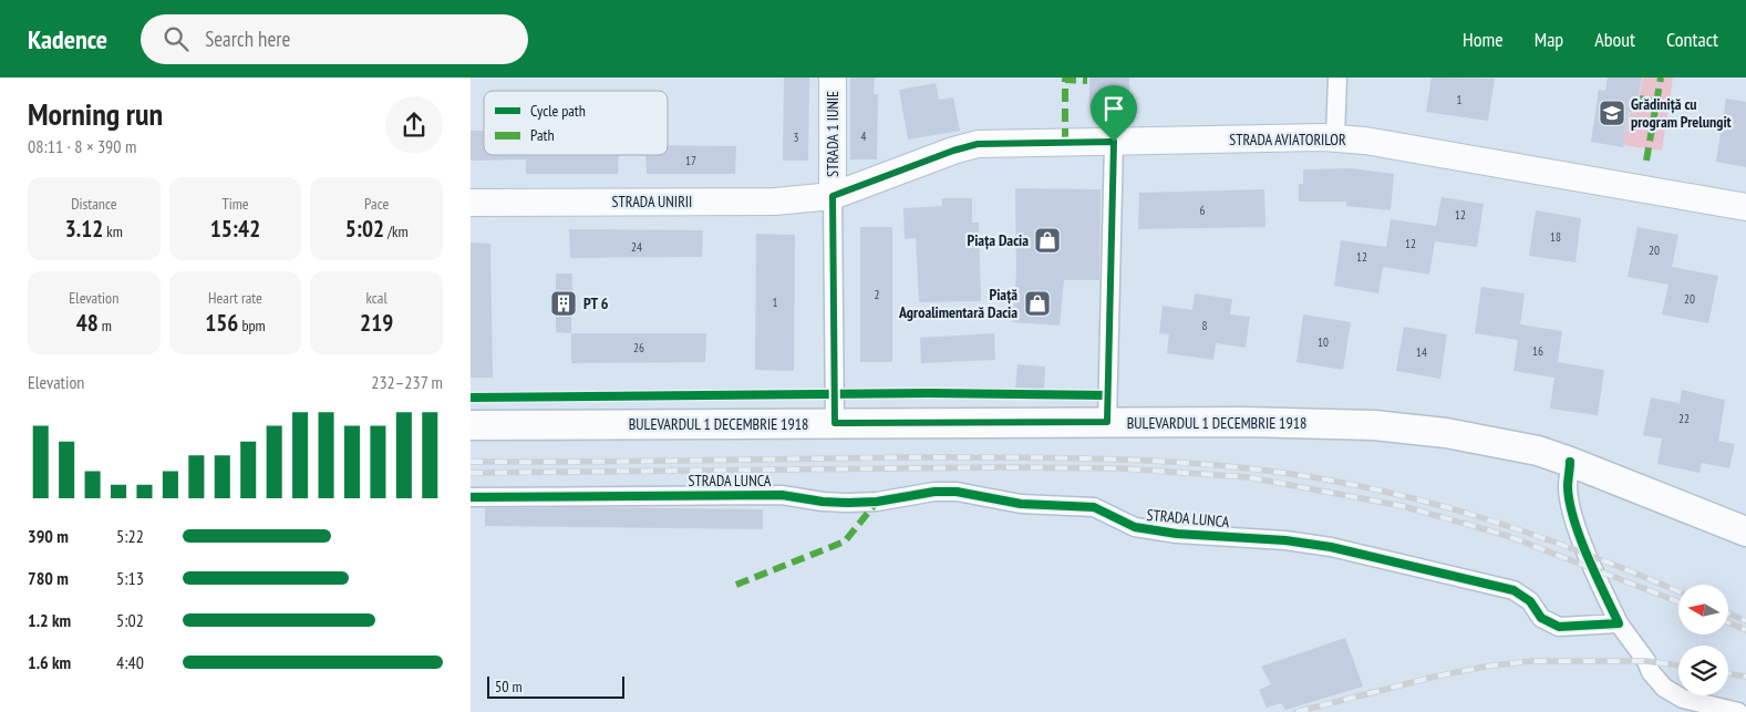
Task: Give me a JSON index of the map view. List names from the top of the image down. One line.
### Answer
{"streets":{"main road":["BULEVARDUL 1 DECEMBRIE 1918"],"street":["STRADA 1 IUNIE","STRADA AVIATORILOR","STRADA UNIRII","STRADA LUNCA"]},"crossings":[["STRADA 1 IUNIE","STRADA AVIATORILOR"],["STRADA 1 IUNIE","STRADA UNIRII"],["STRADA 1 IUNIE","BULEVARDUL 1 DECEMBRIE 1918"],["STRADA AVIATORILOR","STRADA UNIRII"]],"places":{"school or university":["Grădiniță cu program Prelungit"],"shop":["Piața Dacia","Piață Agroalimentară Dacia"],"building":["PT 6"]},"house_numbers":["1","4","3","17","6","12","18","12","24","20","12","2","20","1","8","10","26","16","14","22"],"legend":["Cycle path","Path"],"scale_bar":"50 m","north":"left","page":{"header":"Kadence","search":"Search here","nav":["Home","Map","About","Contact"],"heading":["Morning run","08:11 · 8 × 390 m"],"stats":[["Distance","3.12 km"],["Time","15:42"],["Pace","5:02 /km"],["Elevation","48 m"],["Heart rate","156 bpm"],["kcal","219"]],"chart":["Elevation","232–237 m"],"list":[{"name":"390 m","note":"5:22"},{"name":"780 m","note":"5:13"},{"name":"1.2 km","note":"5:02"},{"name":"1.6 km","note":"4:40"}],"scale":"50 m"}}
